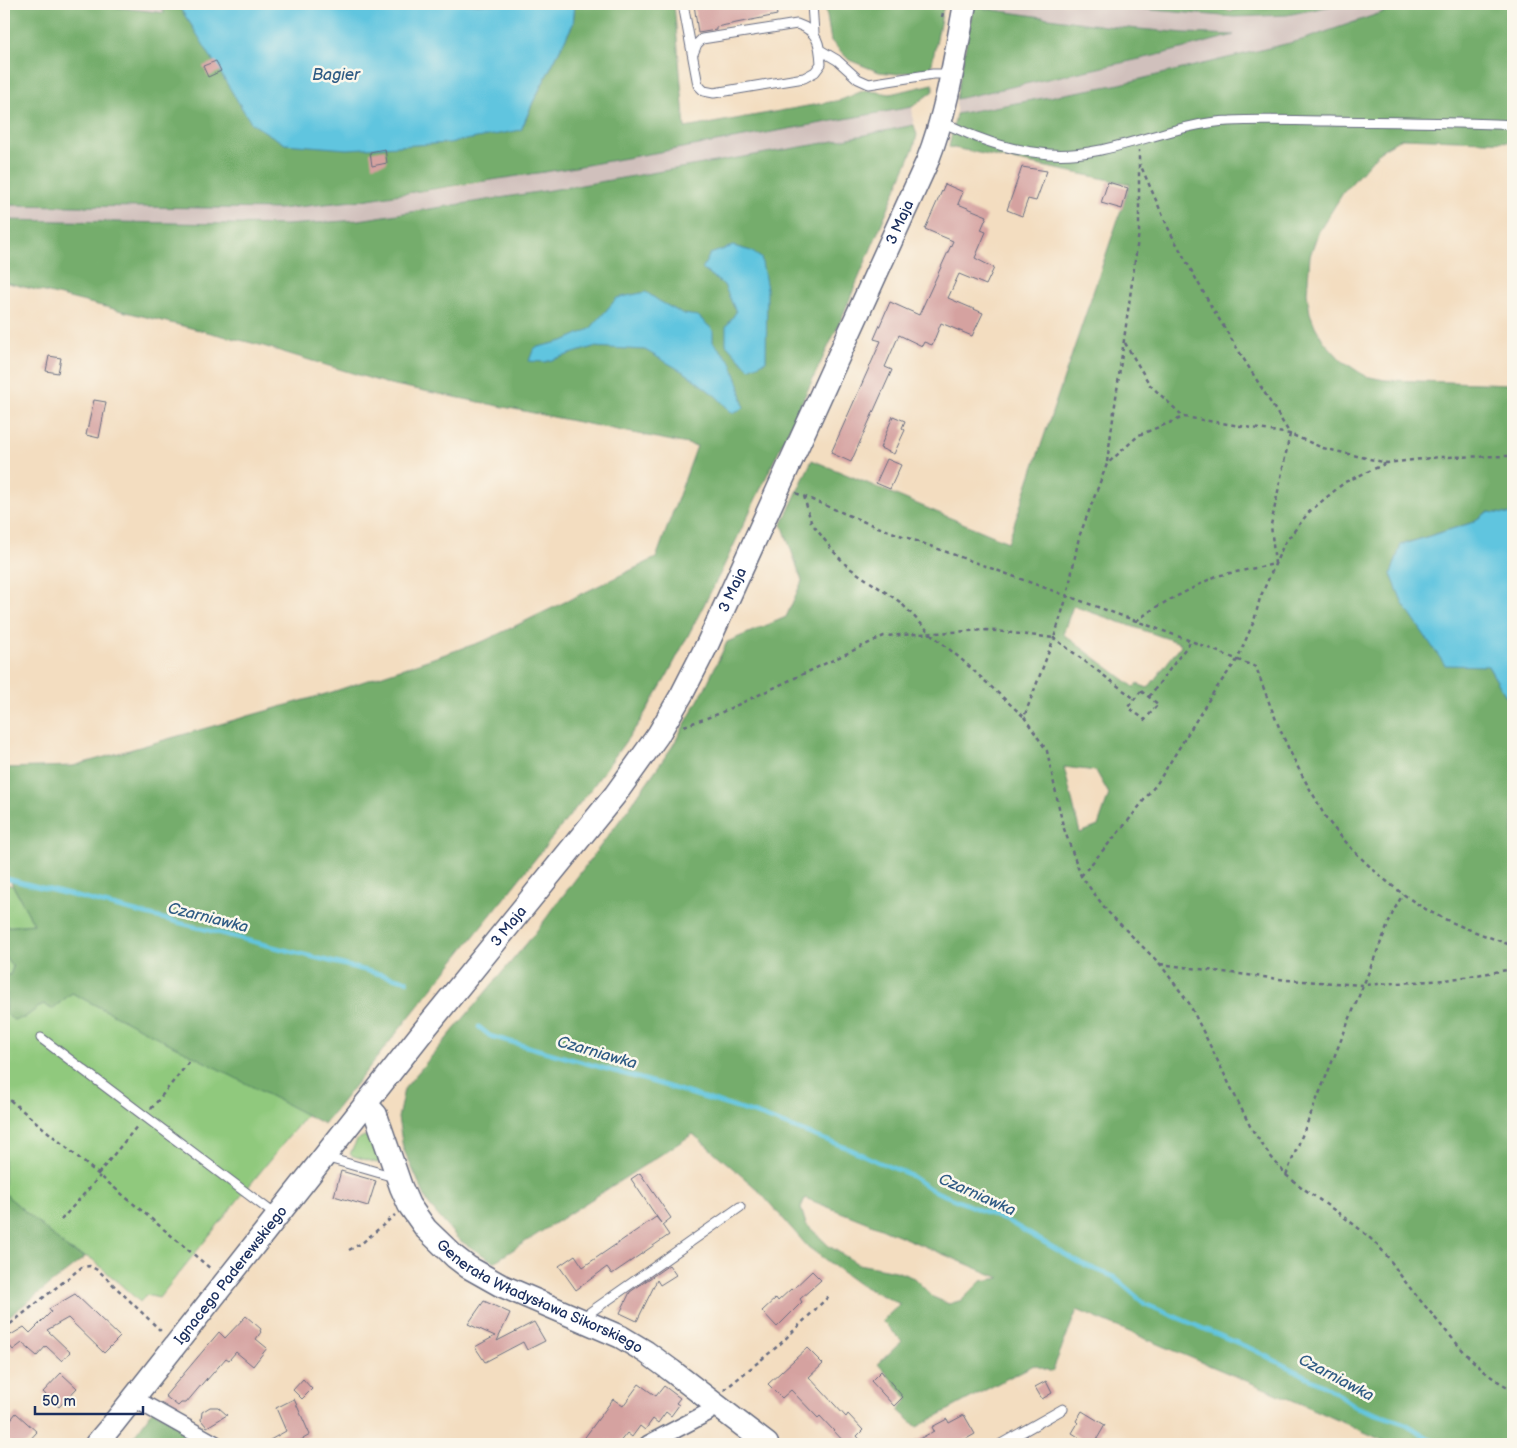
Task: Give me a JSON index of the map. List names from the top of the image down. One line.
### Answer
{"streets":{"main road":["3 Maja","Ignacego Paderewskiego","Generała Władysława Sikorskiego"]},"crossings":[["3 Maja","Ignacego Paderewskiego"],["3 Maja","Generała Władysława Sikorskiego"],["Ignacego Paderewskiego","Generała Władysława Sikorskiego"]],"water":["Bagier","Czarniawka"],"scale_bar":"50 m"}
